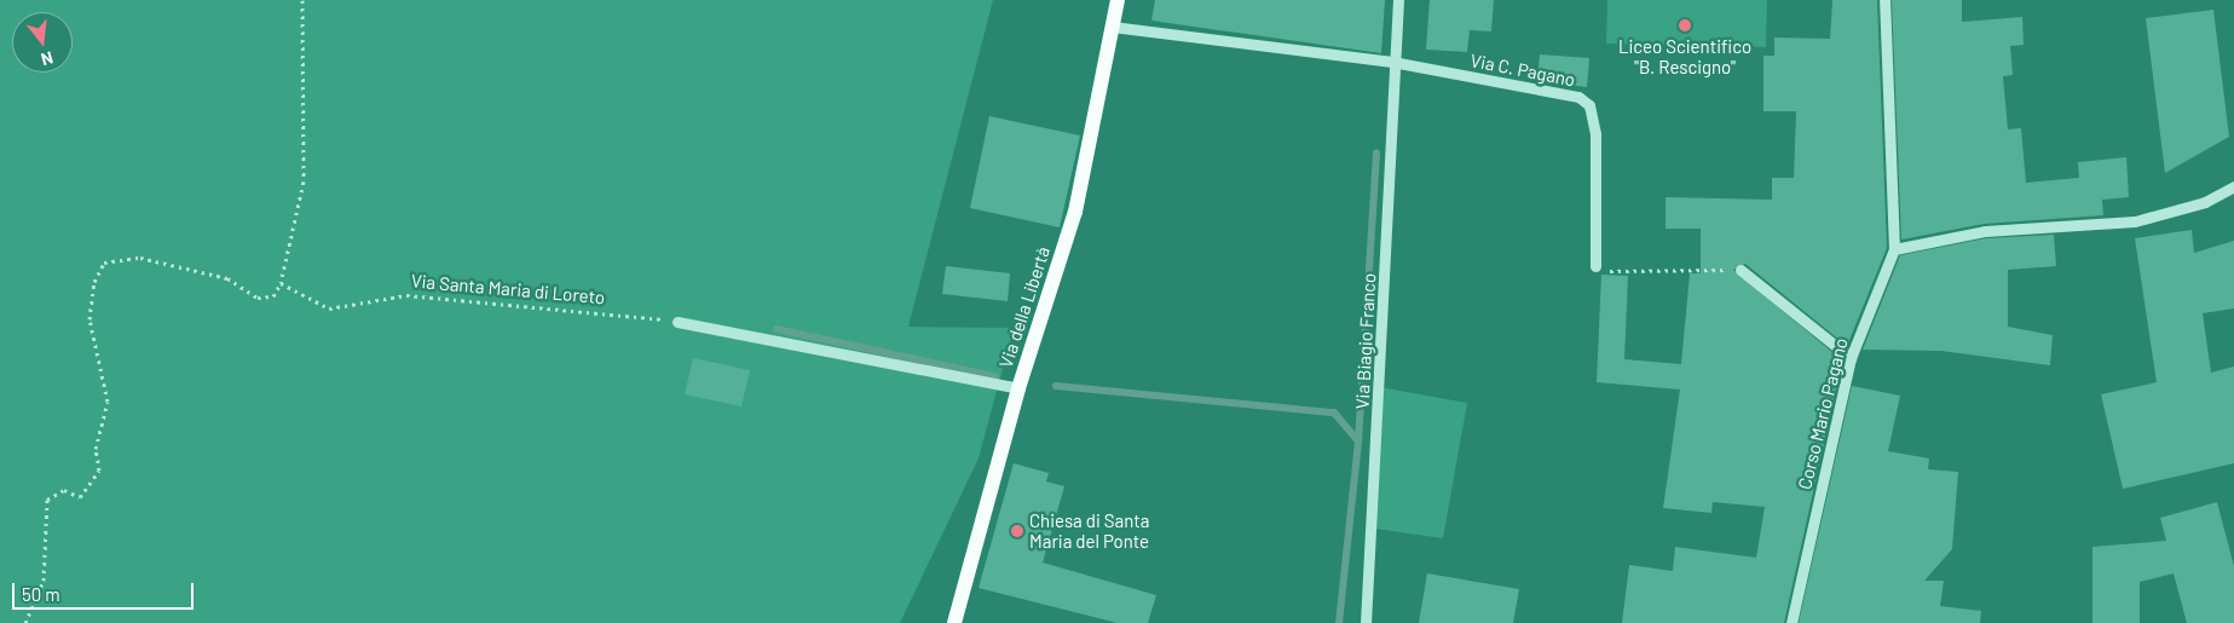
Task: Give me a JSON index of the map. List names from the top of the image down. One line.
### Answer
{"streets":{"main road":["Via della Libertà"],"street":["Via C. Pagano","Via Biagio Franco","Corso Mario Pagano"],"path":["Via Santa Maria di Loreto"]},"crossings":[["Via C. Pagano","Via della Libertà"],["Via C. Pagano","Via Biagio Franco"]],"places":["Liceo Scientifico \"B. Rescigno\"","Chiesa di Santa Maria del Ponte"],"scale_bar":"50 m","north":"bottom"}
